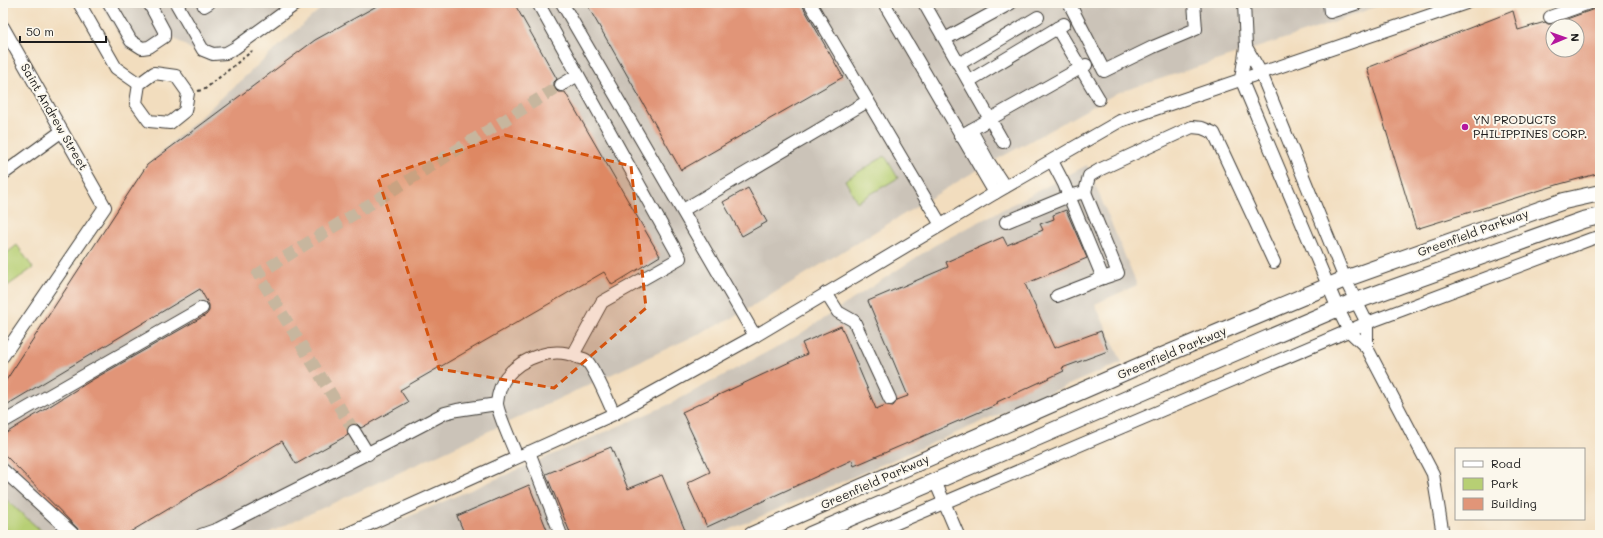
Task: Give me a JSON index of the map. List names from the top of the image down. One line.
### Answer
{"streets":{"main road":["Greenfield Parkway"],"street":["Saint Andrew Street"]},"places":["YN PRODUCTS PHILIPPINES CORP."],"legend":["Road","Park","Building"],"scale_bar":"50 m","north":"right"}
